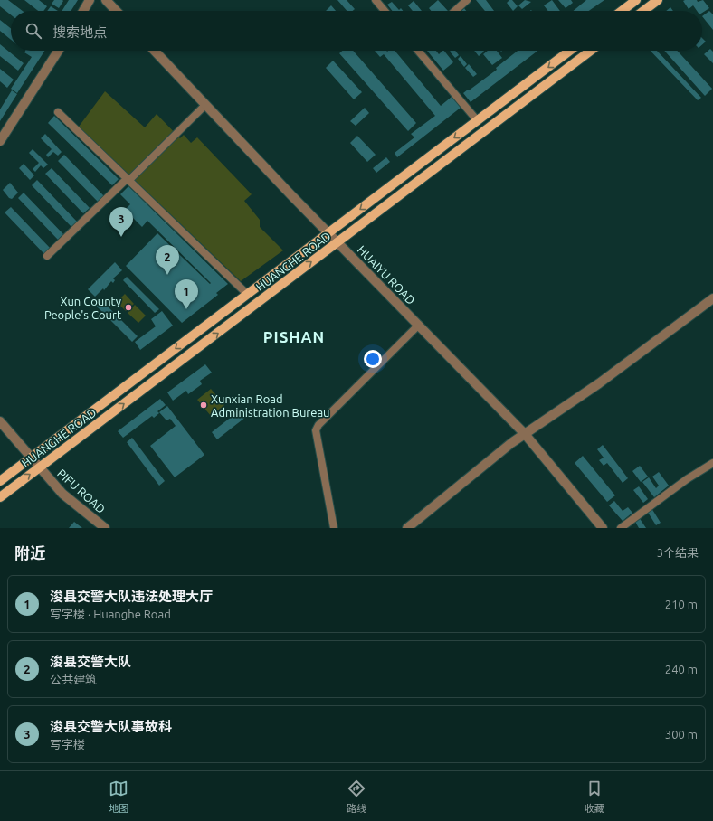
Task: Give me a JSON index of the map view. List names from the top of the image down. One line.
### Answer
{"streets":{"main road":["HUANGHE ROAD"],"street":["HUAIYU ROAD","PIFU ROAD"]},"crossings":[["HUANGHE ROAD","HUAIYU ROAD"],["HUANGHE ROAD","PIFU ROAD"]],"districts":["PISHAN"],"places":["Xun County People's Court","Xunxian Road Administration Bureau"],"page":{"search":"搜索地点","pins":["3","2","1"],"heading":["附近","3个结果"],"list":[{"mark":"1","name":"浚县交警大队违法处理大厅","note":"写字楼 · Huanghe Road","value":"210 m"},{"mark":"2","name":"浚县交警大队","note":"公共建筑","value":"240 m"},{"mark":"3","name":"浚县交警大队事故科","note":"写字楼","value":"300 m"}],"nav":["地图","路线","收藏"]}}
